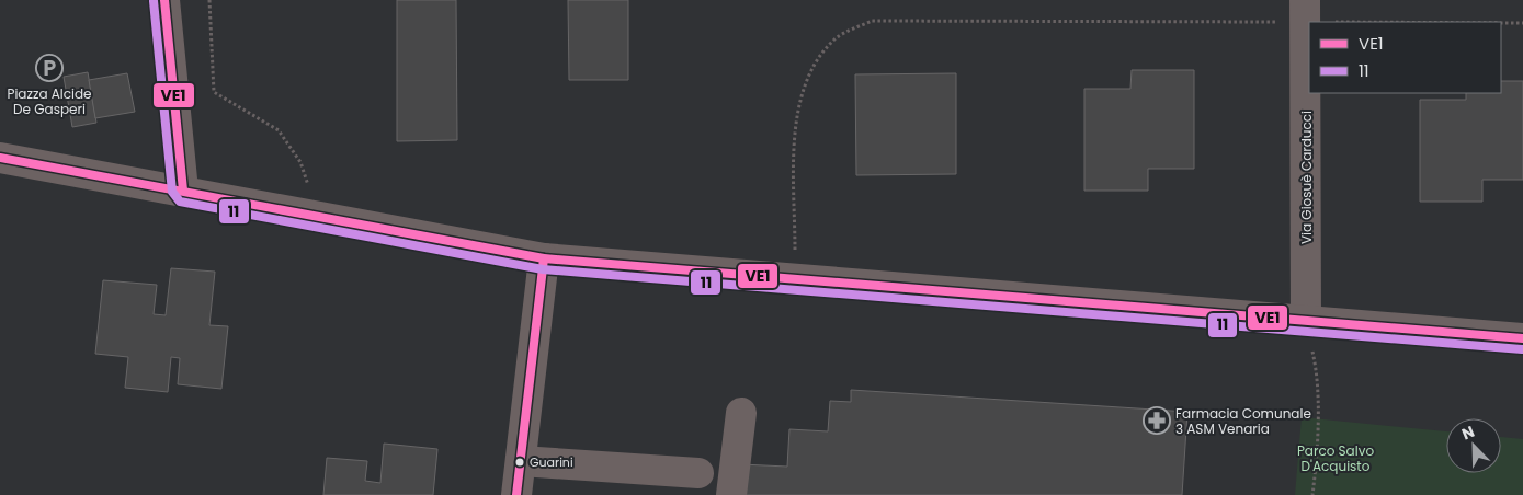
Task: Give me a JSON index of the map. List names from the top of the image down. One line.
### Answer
{"streets":{"street":["Via Giosuè Carducci"]},"parks":["Parco Salvo D'Acquisto"],"places":{"parking":["Piazza Alcide De Gasperi"],"pharmacy":["Farmacia Comunale 3 ASM Venaria"],"other":["Guarini"]},"lines":["transit line VE1","transit line 11"],"legend":["VE1","11"],"north":"top left"}
